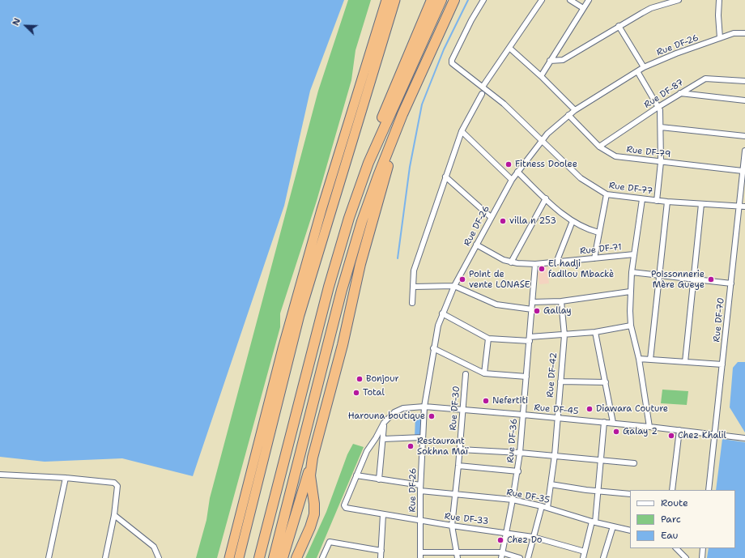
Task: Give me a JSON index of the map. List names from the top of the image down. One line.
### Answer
{"streets":{"street":["Rue DF-26","Rue DF-87","Rue DF-79","Rue DF-77","Rue DF-71","Rue DF-70","Rue DF-42","Rue DF-30","Rue DF-45","Rue DF-36","Rue DF-35","Rue DF-33"]},"crossings":[["Rue DF-26","Rue DF-79"],["Rue DF-26","Rue DF-77"],["Rue DF-26","Rue DF-71"],["Rue DF-26","Rue DF-45"],["Rue DF-26","Rue DF-35"],["Rue DF-26","Rue DF-33"],["Rue DF-87","Rue DF-79"],["Rue DF-79","Rue DF-70"],["Rue DF-77","Rue DF-70"],["Rue DF-71","Rue DF-36"],["Rue DF-70","Rue DF-45"],["Rue DF-42","Rue DF-45"],["Rue DF-42","Rue DF-35"],["Rue DF-42","Rue DF-33"],["Rue DF-30","Rue DF-45"],["Rue DF-30","Rue DF-35"],["Rue DF-30","Rue DF-33"],["Rue DF-45","Rue DF-36"],["Rue DF-36","Rue DF-35"],["Rue DF-36","Rue DF-33"]],"places":["Fitness Doolee","villa n 253","El hadji fadilou Mbackè","Point de vente LONASE","Poissonnerie Mère Gueye","Gallay","Bonjour","Total","Nefertiti","Diawara Couture","Harouna boutique","Galay 2","Chez Khalil","Restaurant Sokhna Maï","Chez Do"],"legend":["Route","Parc","Eau"],"north":"top left"}
